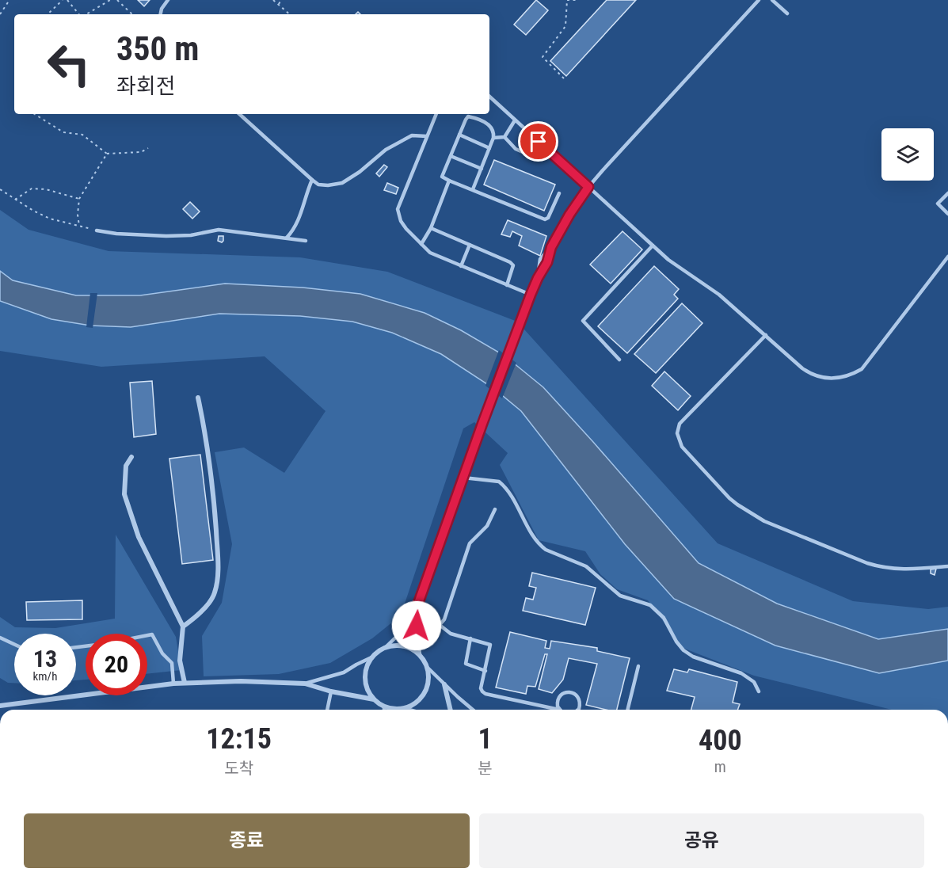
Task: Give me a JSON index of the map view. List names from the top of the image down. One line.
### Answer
{"page":{"turn":["350 m","좌회전"],"speed":"13 km/h","limit":"20","eta":["12:15","도착","1","분","400","m"],"buttons":["종료","공유"]}}
